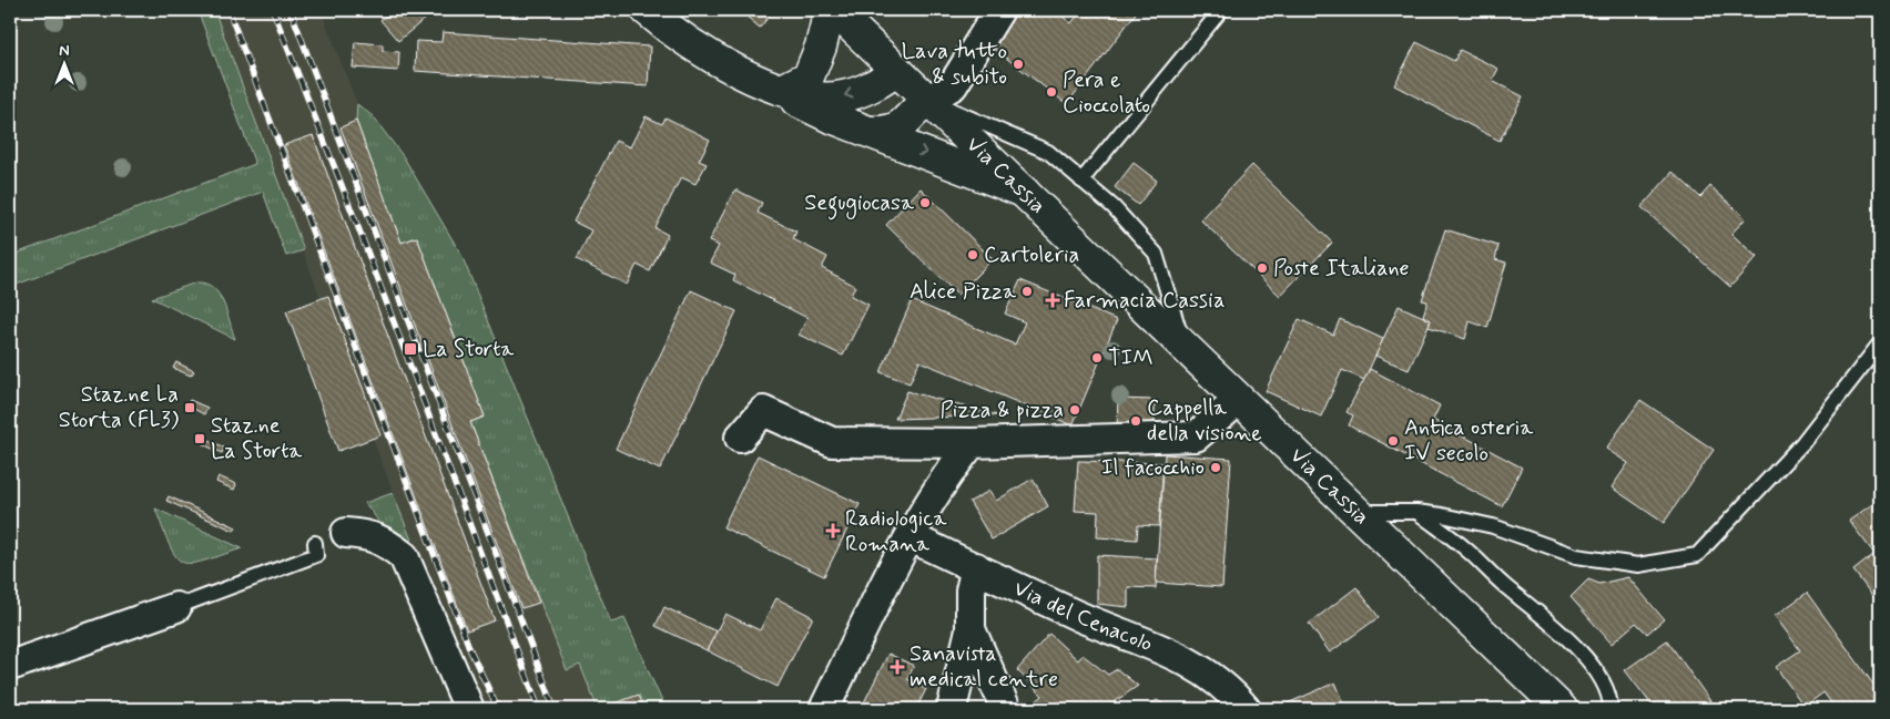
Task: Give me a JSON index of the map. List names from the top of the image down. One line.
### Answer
{"streets":{"main road":["Via Cassia"],"street":["Via del Cenacolo"]},"places":{"other":["Lava tutto & subito","Pera e Cioccolato","Segugiocasa","Cartoleria","Poste Italiane","Alice Pizza","TIM","Pizza & pizza","Cappella della visione","Antica osteria IV secolo","Il facocchio"],"health":["Farmacia Cassia","Radiologica Romana","Sanavista medical centre"],"transit":["La Storta","Staz.ne La Storta (FL3)","Staz.ne La Storta"]},"north":"top"}
